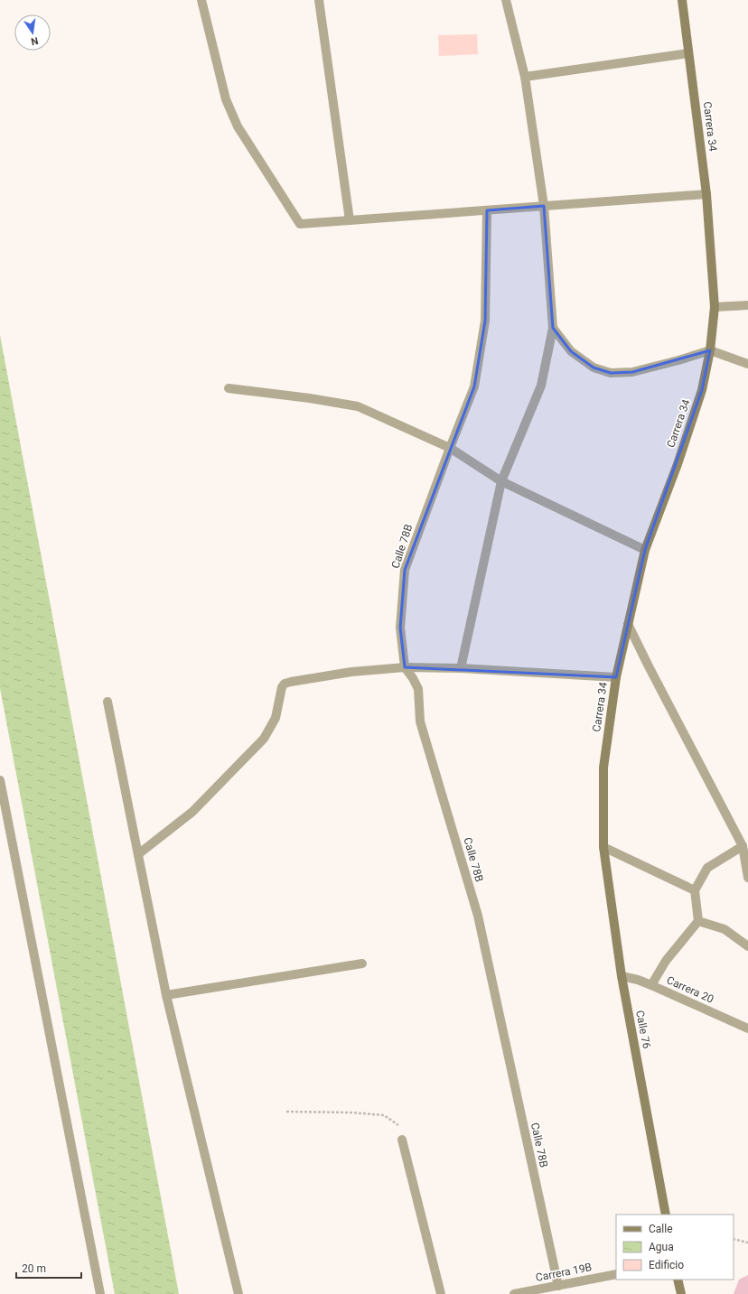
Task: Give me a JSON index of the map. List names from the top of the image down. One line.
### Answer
{"streets":{"main road":["Carrera 34","Calle 76"],"street":["Calle 78B","Carrera 20","Carrera 19B"]},"crossings":[["Carrera 34","Calle 76"],["Calle 78B","Carrera 19B"],["Carrera 20","Calle 76"]],"legend":["Calle","Agua","Edificio"],"scale_bar":"20 m","north":"bottom"}
